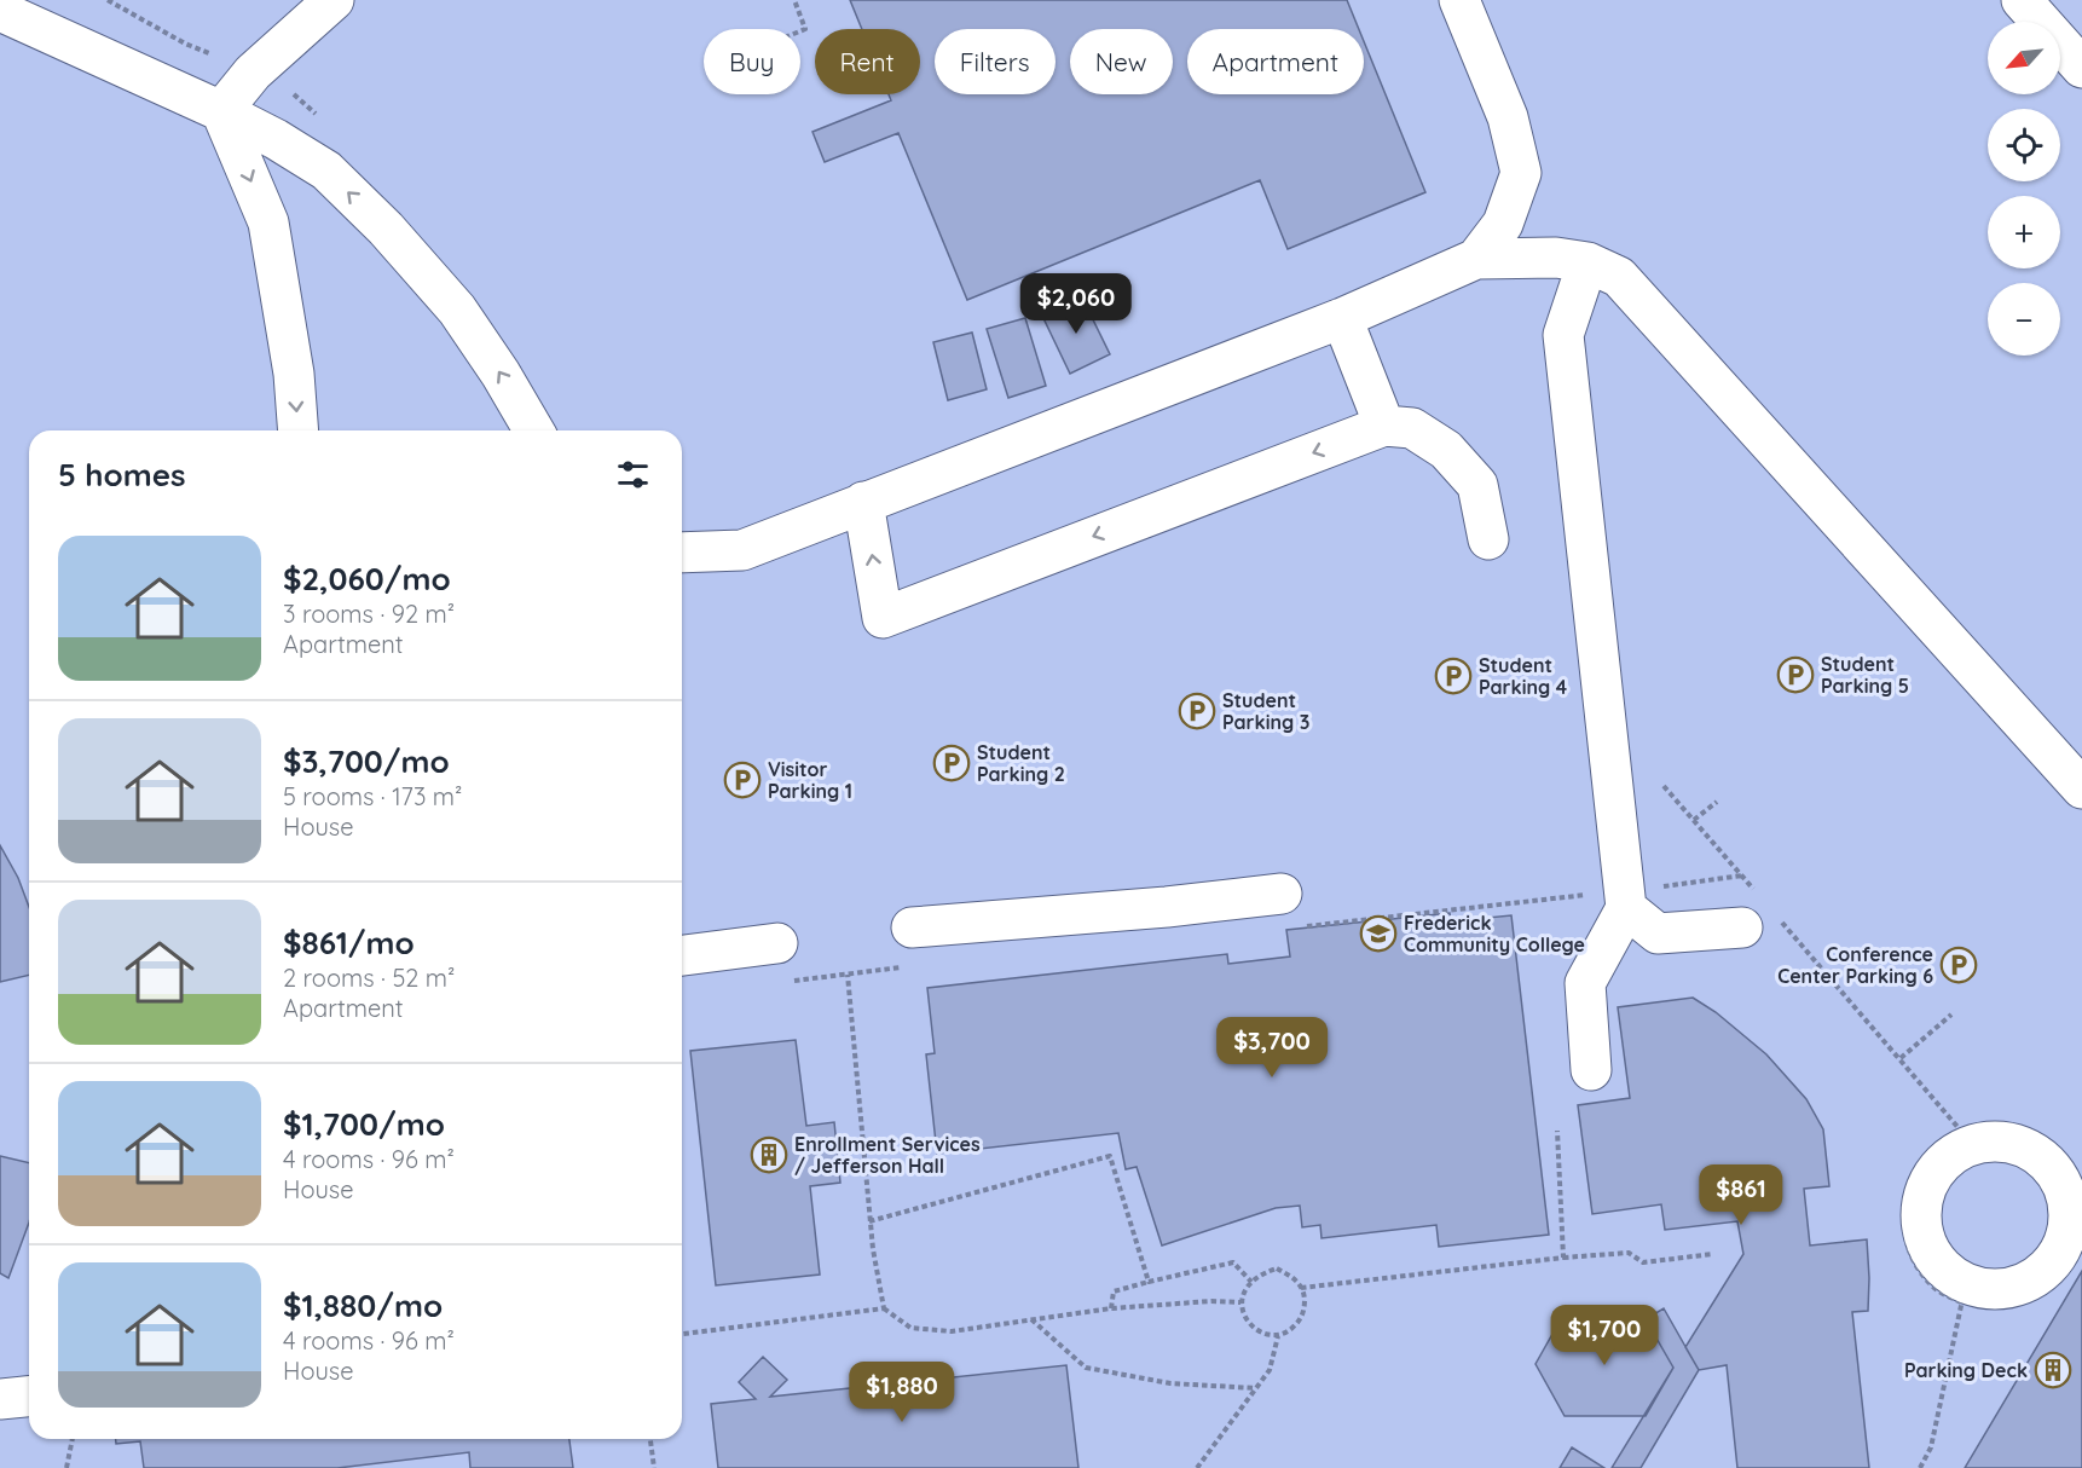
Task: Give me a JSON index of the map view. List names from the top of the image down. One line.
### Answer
{"places":{"parking":["Student Parking 5","Student Parking 4","Student Parking 3","Student Parking 2","Visitor Parking 1","Conference Center Parking 6"],"school or university":["Frederick Community College"],"building":["Enrollment Services / Jefferson Hall","Parking Deck"]},"north":"bottom left","page":{"map_buttons":["+","−"],"chip":["Buy","Rent","Filters","New","Apartment"],"price":["$2,060","$3,700","$861","$1,700","$1,880"],"heading":"5 homes","list":[{"name":"$2,060/mo","note":"3 rooms · 92 m² · Apartment"},{"name":"$3,700/mo","note":"5 rooms · 173 m² · House"},{"name":"$861/mo","note":"2 rooms · 52 m² · Apartment"},{"name":"$1,700/mo","note":"4 rooms · 96 m² · House"},{"name":"$1,880/mo","note":"4 rooms · 96 m² · House"}]}}
